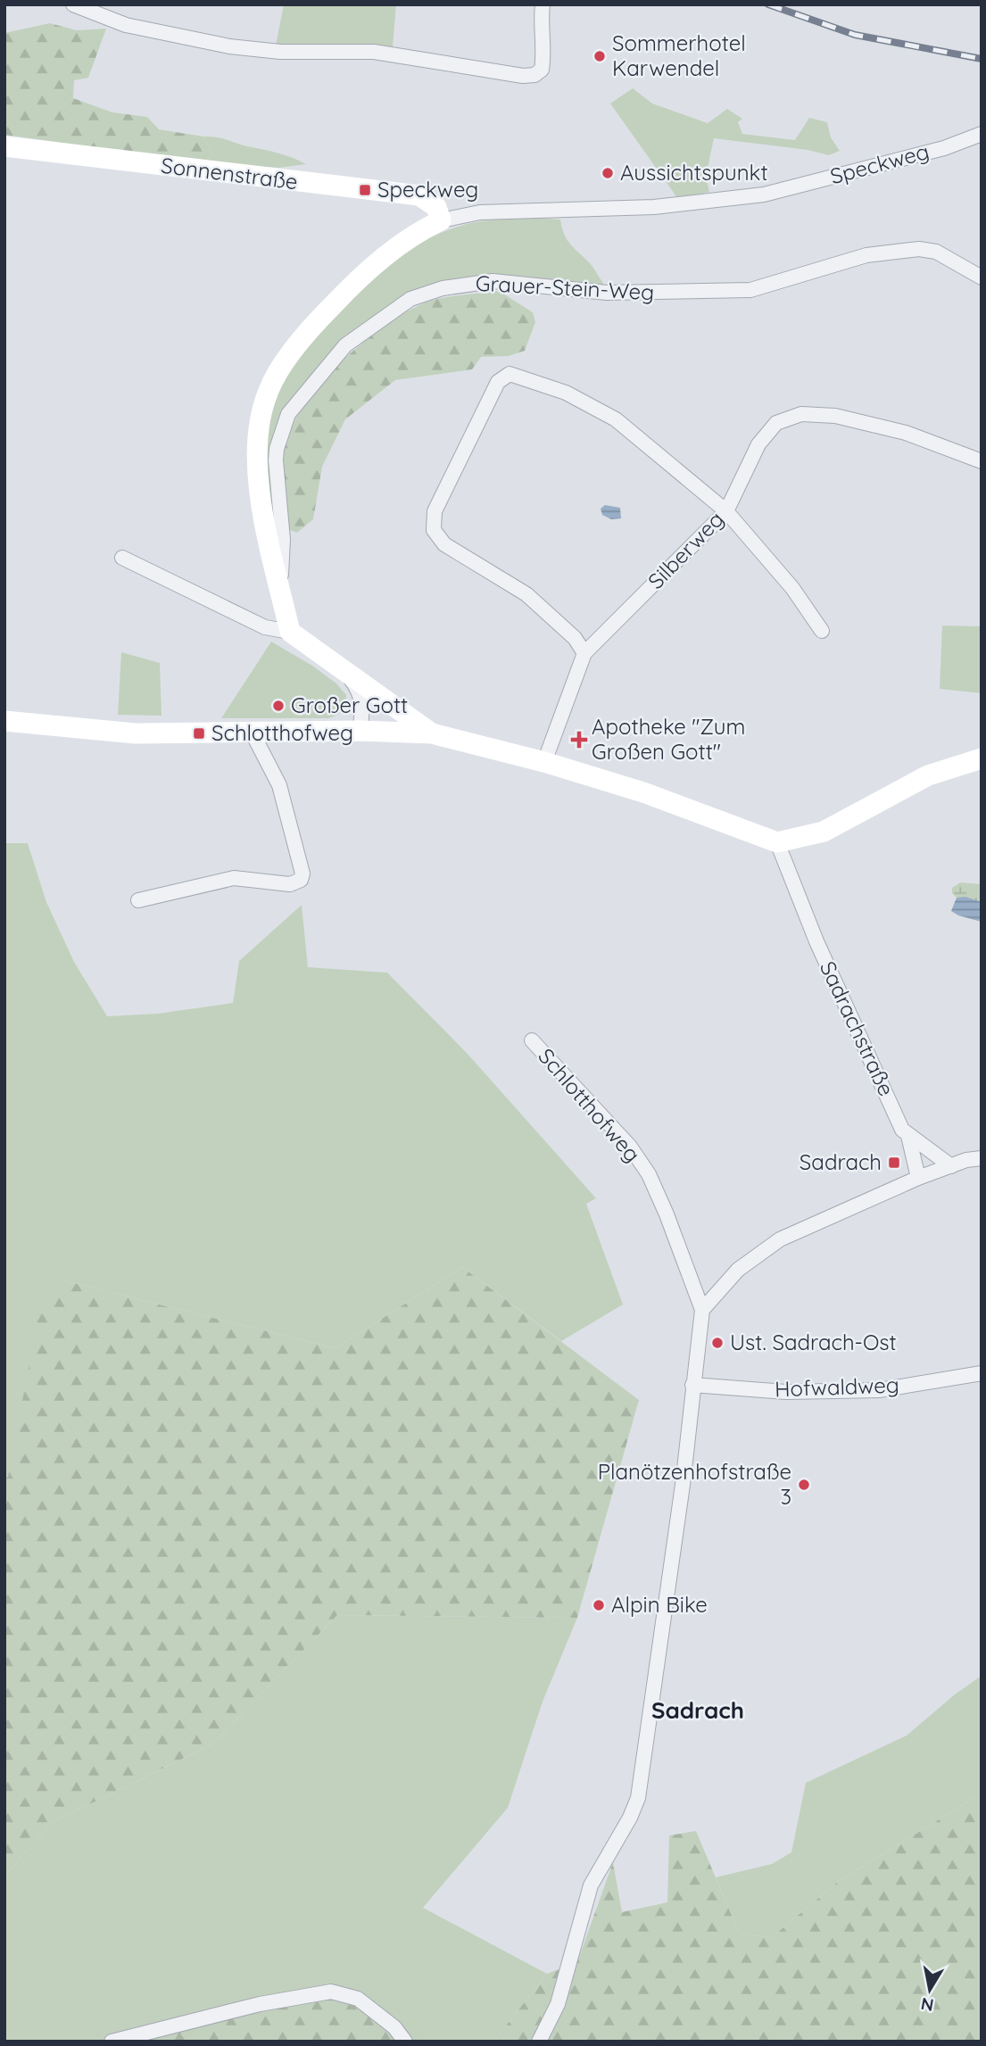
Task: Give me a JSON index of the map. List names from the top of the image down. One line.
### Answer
{"streets":{"street":["Speckweg","Sonnenstraße","Grauer-Stein-Weg","Silberweg","Sadrachstraße","Schlotthofweg","Hofwaldweg"]},"crossings":[["Speckweg","Sonnenstraße"],["Speckweg","Grauer-Stein-Weg"]],"districts":["Sadrach"],"places":{"other":["Sommerhotel Karwendel","Aussichtspunkt","Großer Gott","Ust. Sadrach-Ost","Planötzenhofstraße 3","Alpin Bike"],"transit":["Speckweg","Schlotthofweg","Sadrach"],"health":["Apotheke \"Zum Großen Gott\""]},"north":"bottom"}
